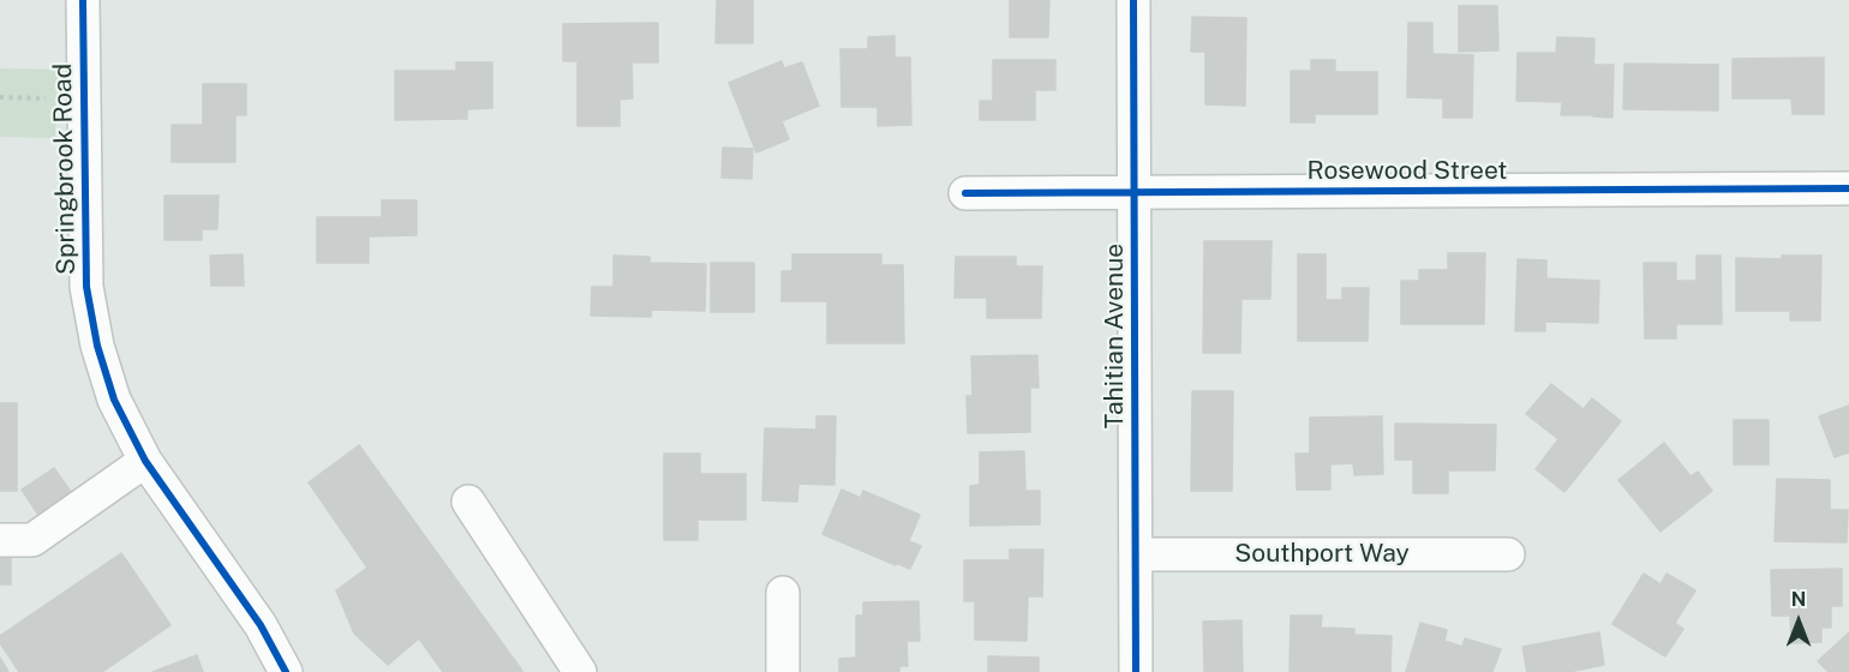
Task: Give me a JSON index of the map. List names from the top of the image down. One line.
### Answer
{"streets":{"street":["Springbrook Road","Rosewood Street","Tahitian Avenue","Southport Way"]},"crossings":[["Rosewood Street","Tahitian Avenue"],["Tahitian Avenue","Southport Way"]],"north":"top"}
